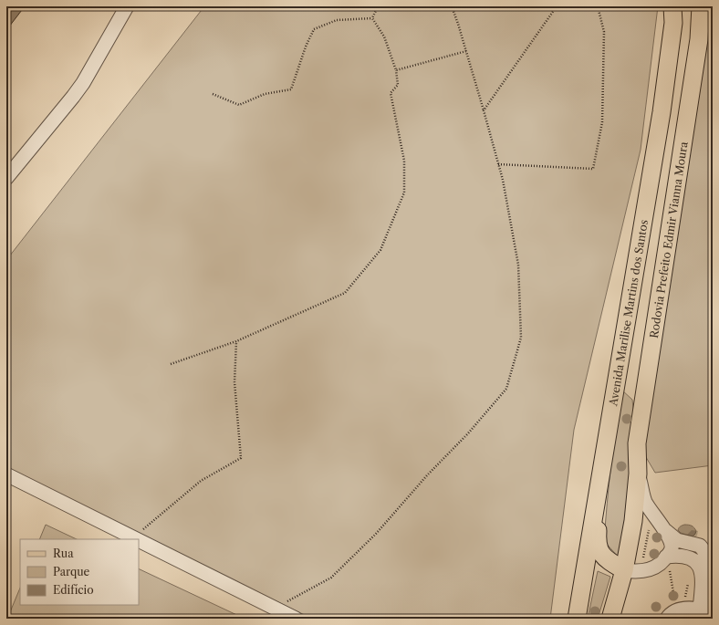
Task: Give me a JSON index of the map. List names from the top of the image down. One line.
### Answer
{"streets":{"main road":["Rodovia Prefeito Edmir Vianna Moura","Avenida Marilise Martins dos Santos"]},"legend":["Rua","Parque","Edifício"]}
